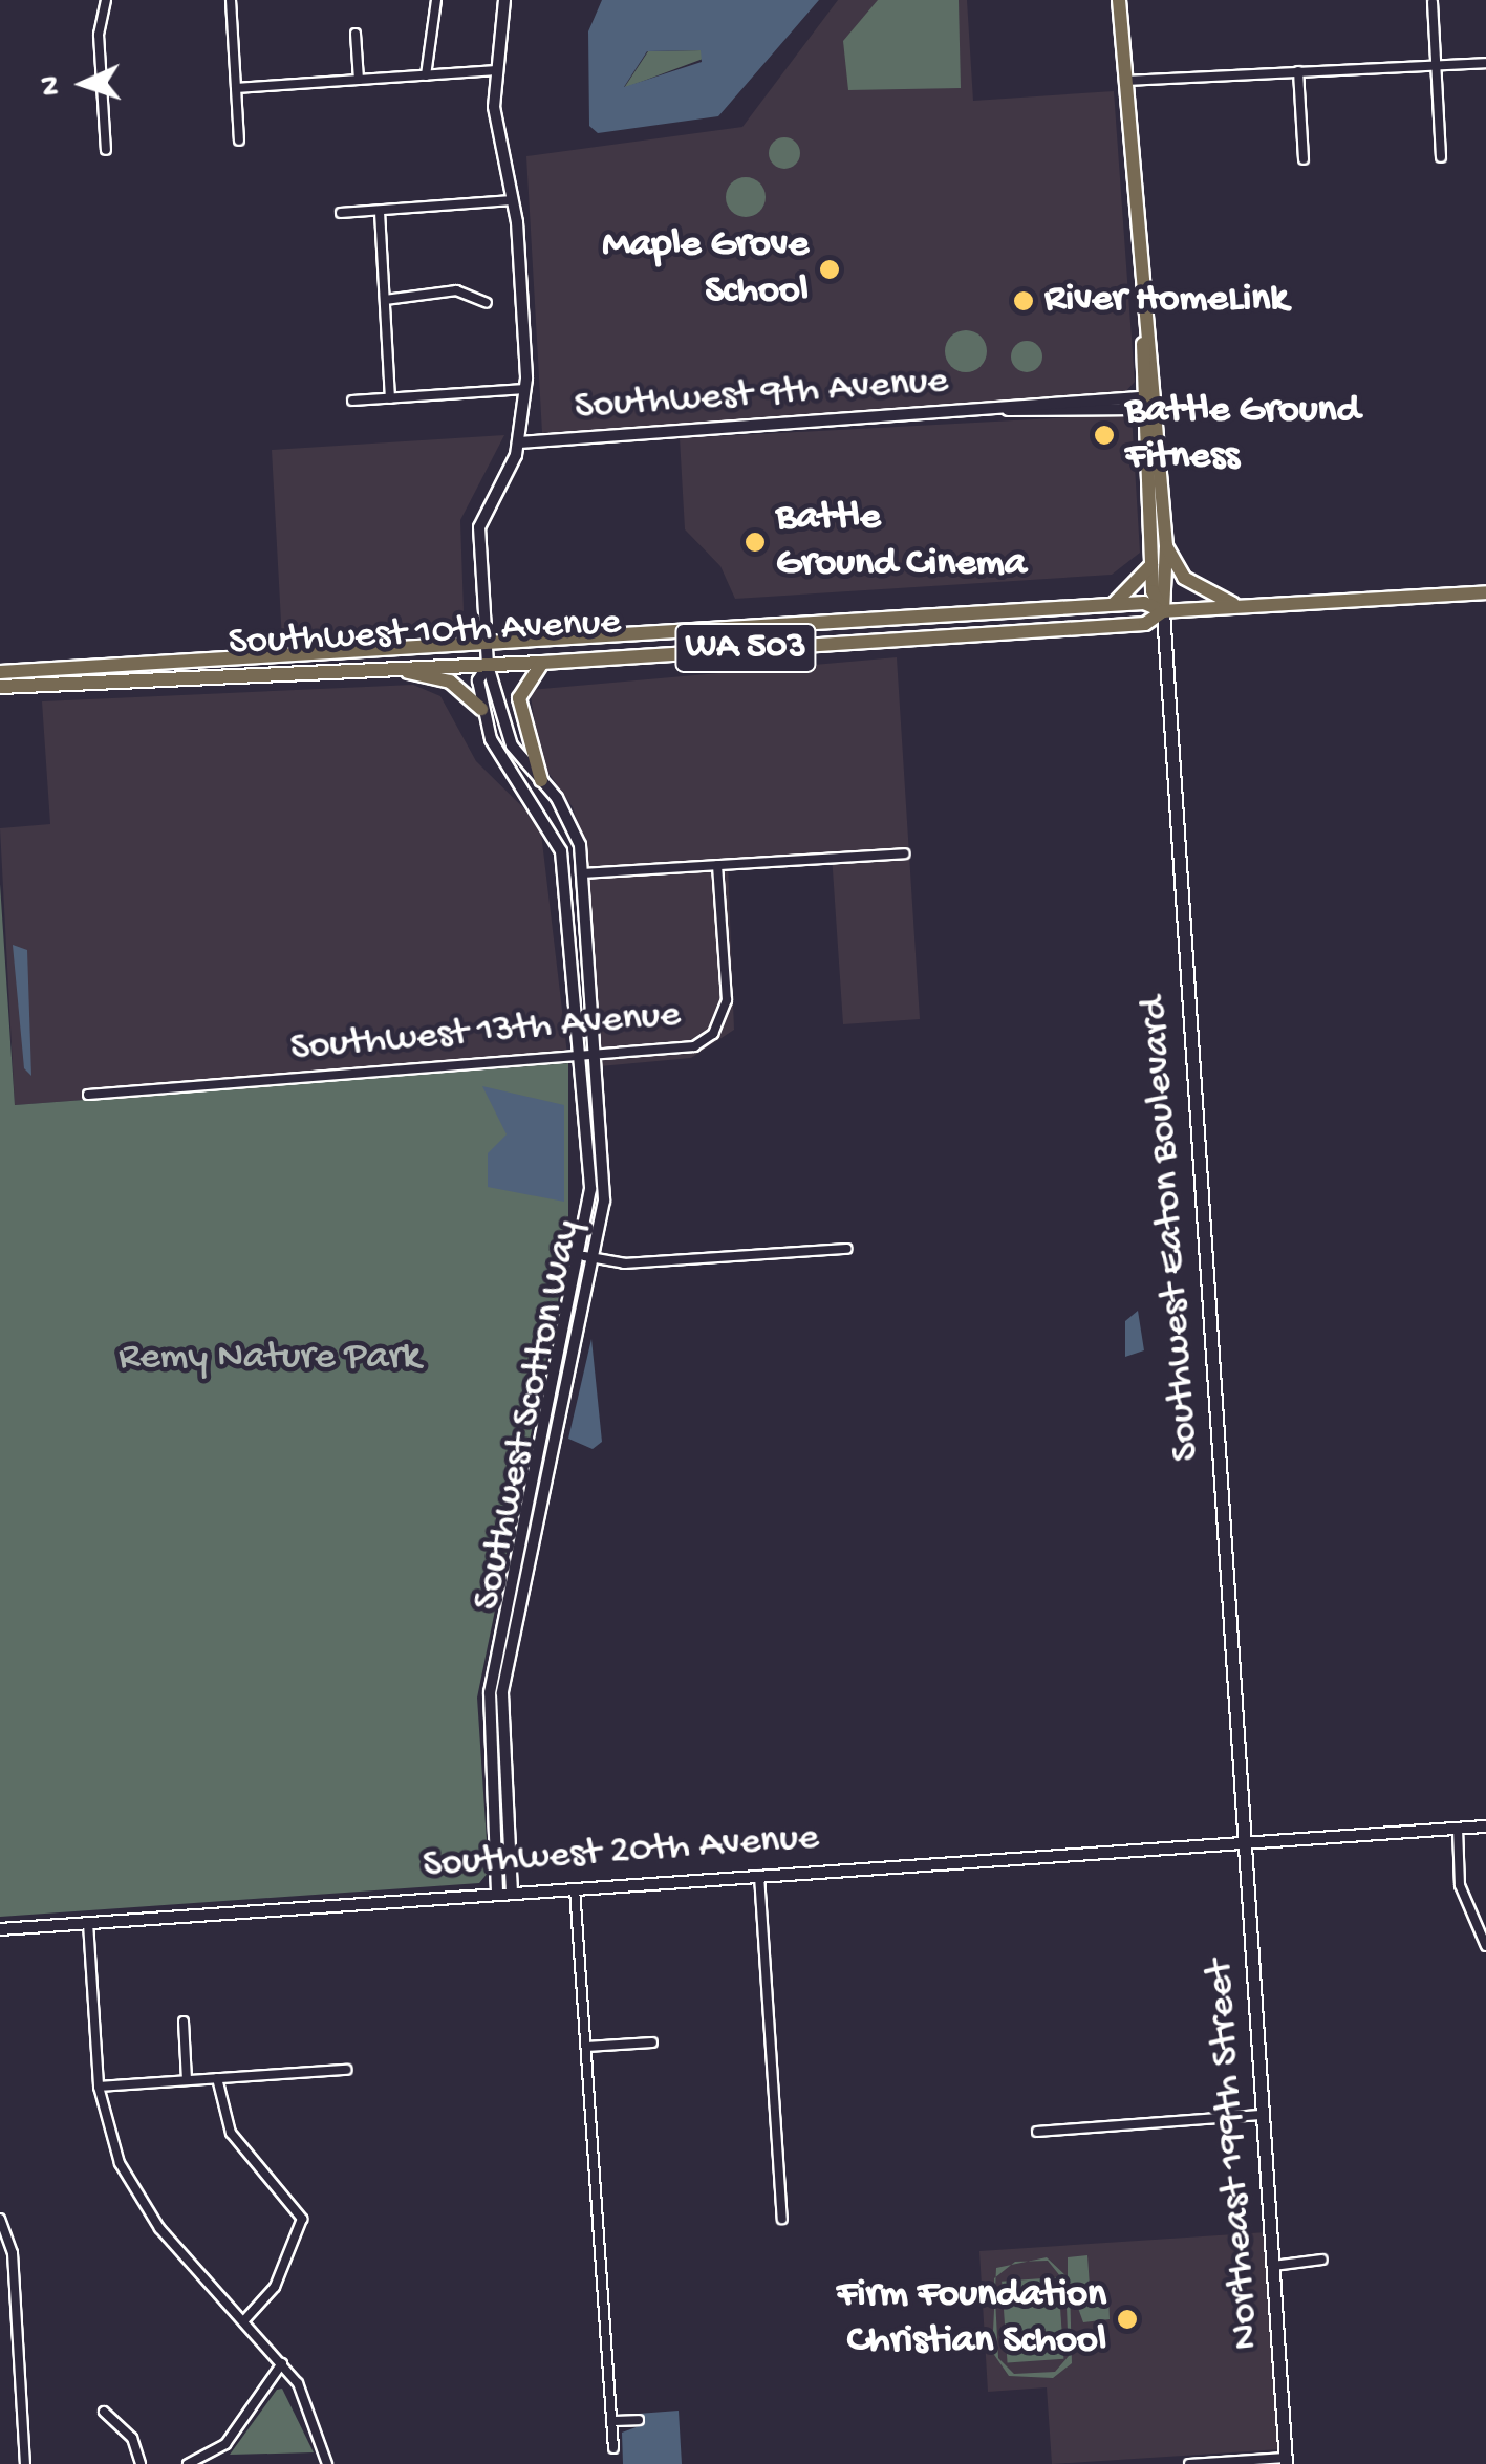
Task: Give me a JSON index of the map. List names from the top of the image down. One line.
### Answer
{"streets":{"main road":["Southwest 10th Avenue","WA 503","Southwest Eaton Boulevard","Northeast 199th Street"],"street":["Southwest 9th Avenue","Southwest 13th Avenue","Southwest Scotton Way","Southwest 20th Avenue"]},"crossings":[["Southwest 9th Avenue","Southwest Eaton Boulevard"],["Southwest 9th Avenue","Southwest Scotton Way"],["Southwest 10th Avenue","Southwest Eaton Boulevard"],["Southwest 10th Avenue","Southwest Scotton Way"],["Southwest 13th Avenue","Southwest Scotton Way"],["Southwest Eaton Boulevard","Southwest 20th Avenue"],["Southwest Eaton Boulevard","Northeast 199th Street"],["Southwest Scotton Way","Southwest 20th Avenue"],["Southwest 20th Avenue","Northeast 199th Street"]],"parks":["Remy Nature Park"],"places":["Maple Grove School","River HomeLink","Battle Ground Fitness","Battle Ground Cinema","Firm Foundation Christian School"],"north":"left"}
